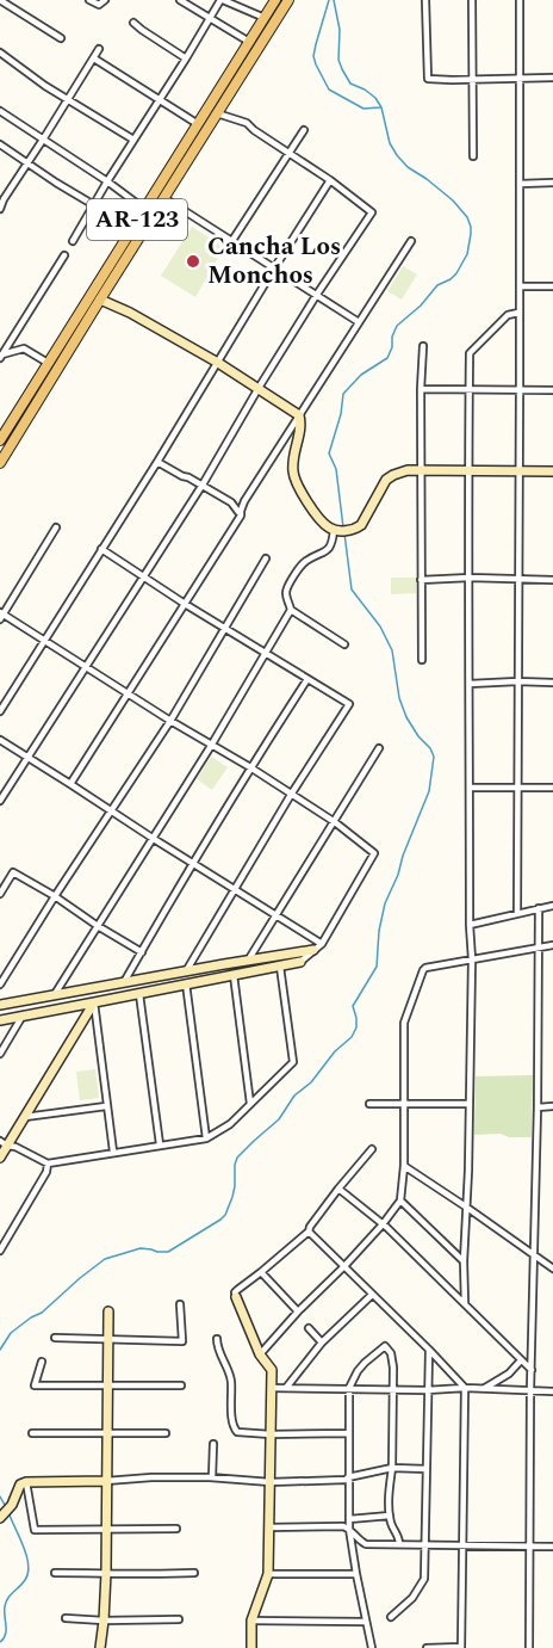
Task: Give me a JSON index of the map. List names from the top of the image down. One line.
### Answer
{"streets":{"main road":["AR-123"]},"places":["Cancha Los Monchos"]}
